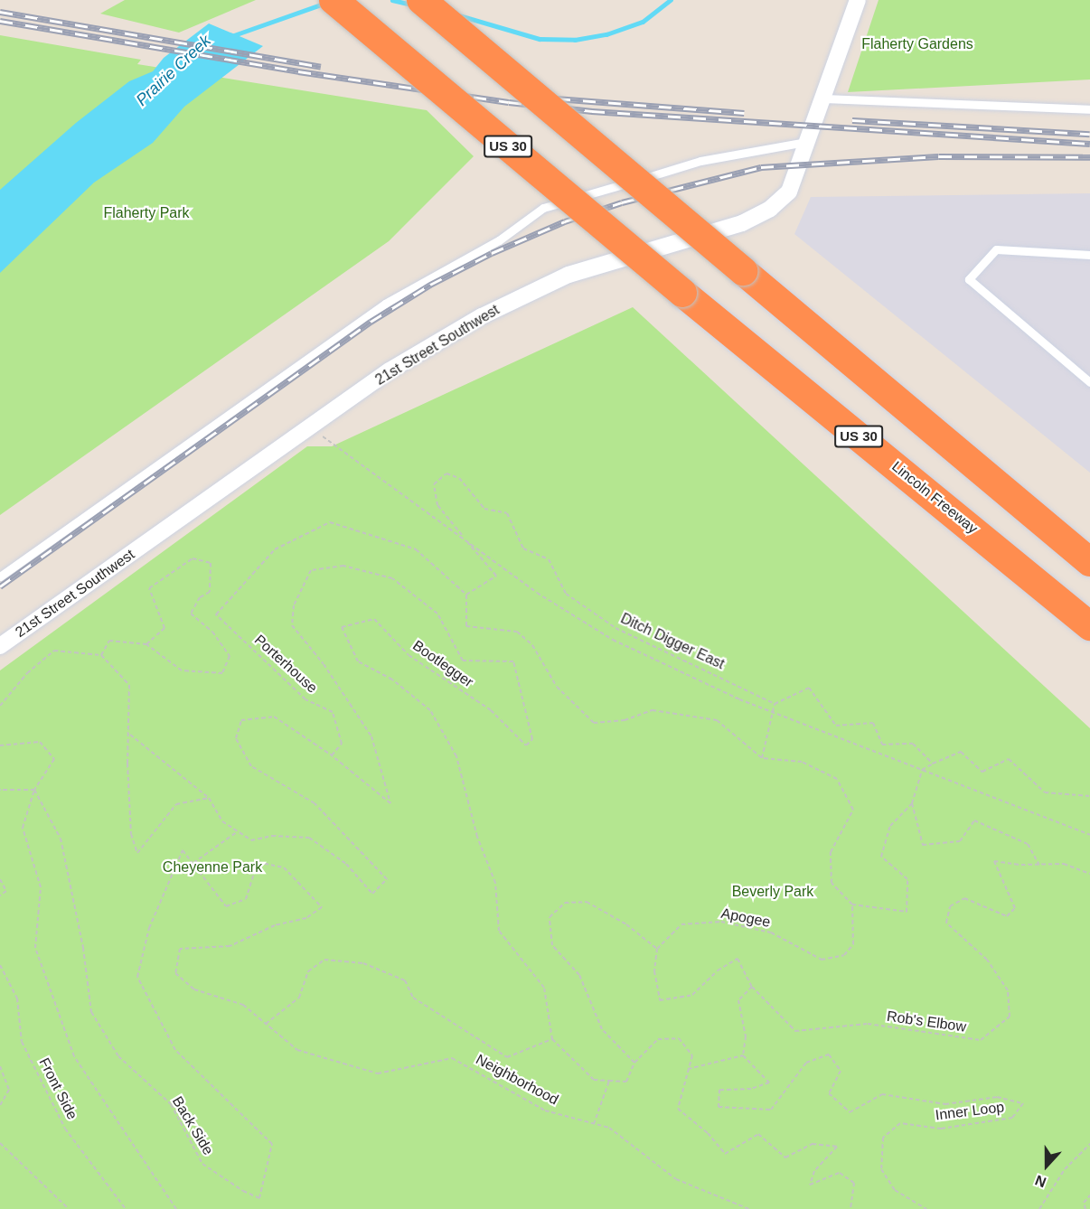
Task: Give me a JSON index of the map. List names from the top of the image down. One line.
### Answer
{"streets":{"highway":["US 30","Lincoln Freeway"],"street":["21st Street Southwest"],"path":["Ditch Digger East","Porterhouse","Bootlegger","Apogee","Rob's Elbow","Neighborhood","Front Side","Inner Loop","Back Side"]},"crossings":[["US 30","Lincoln Freeway"],["Porterhouse","Bootlegger"]],"water":["Prairie Creek"],"parks":["Flaherty Gardens","Flaherty Park","Cheyenne Park","Beverly Park"],"north":"bottom"}
